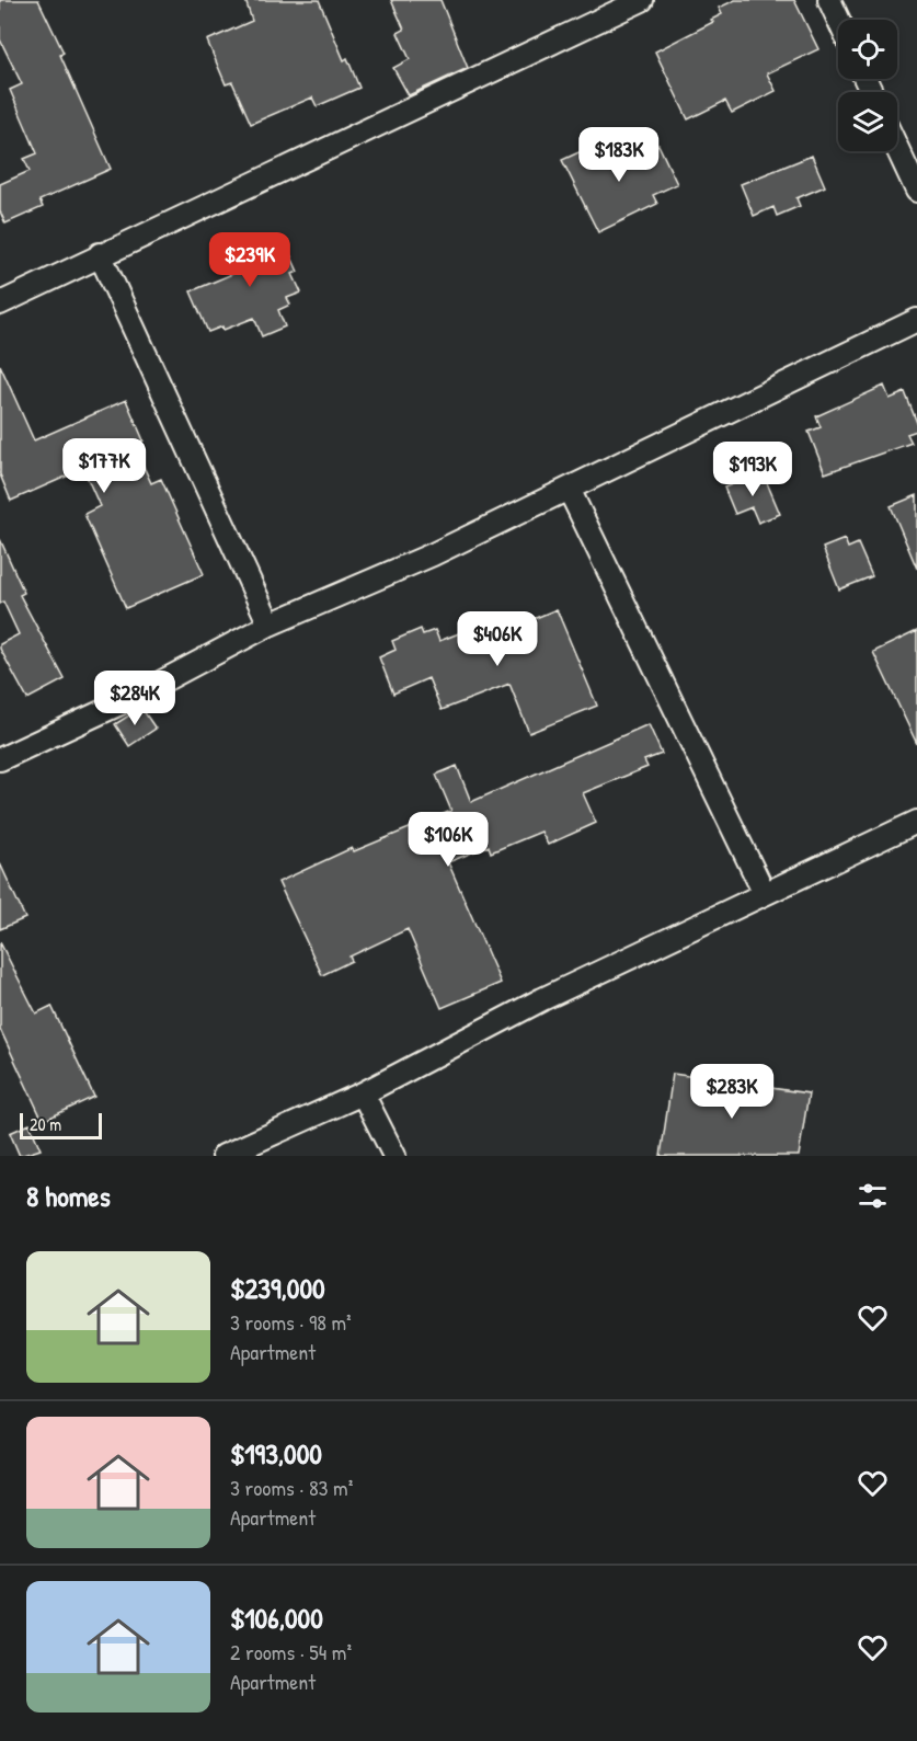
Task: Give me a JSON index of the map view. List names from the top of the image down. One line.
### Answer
{"scale_bar":"20 m","page":{"price":["$183K","$239K","$177K","$193K","$406K","$284K","$106K","$283K"],"scale":"20 m","heading":"8 homes","list":[{"name":"$239,000","note":"3 rooms · 98 m² · Apartment"},{"name":"$193,000","note":"3 rooms · 83 m² · Apartment"},{"name":"$106,000","note":"2 rooms · 54 m² · Apartment"}]}}
